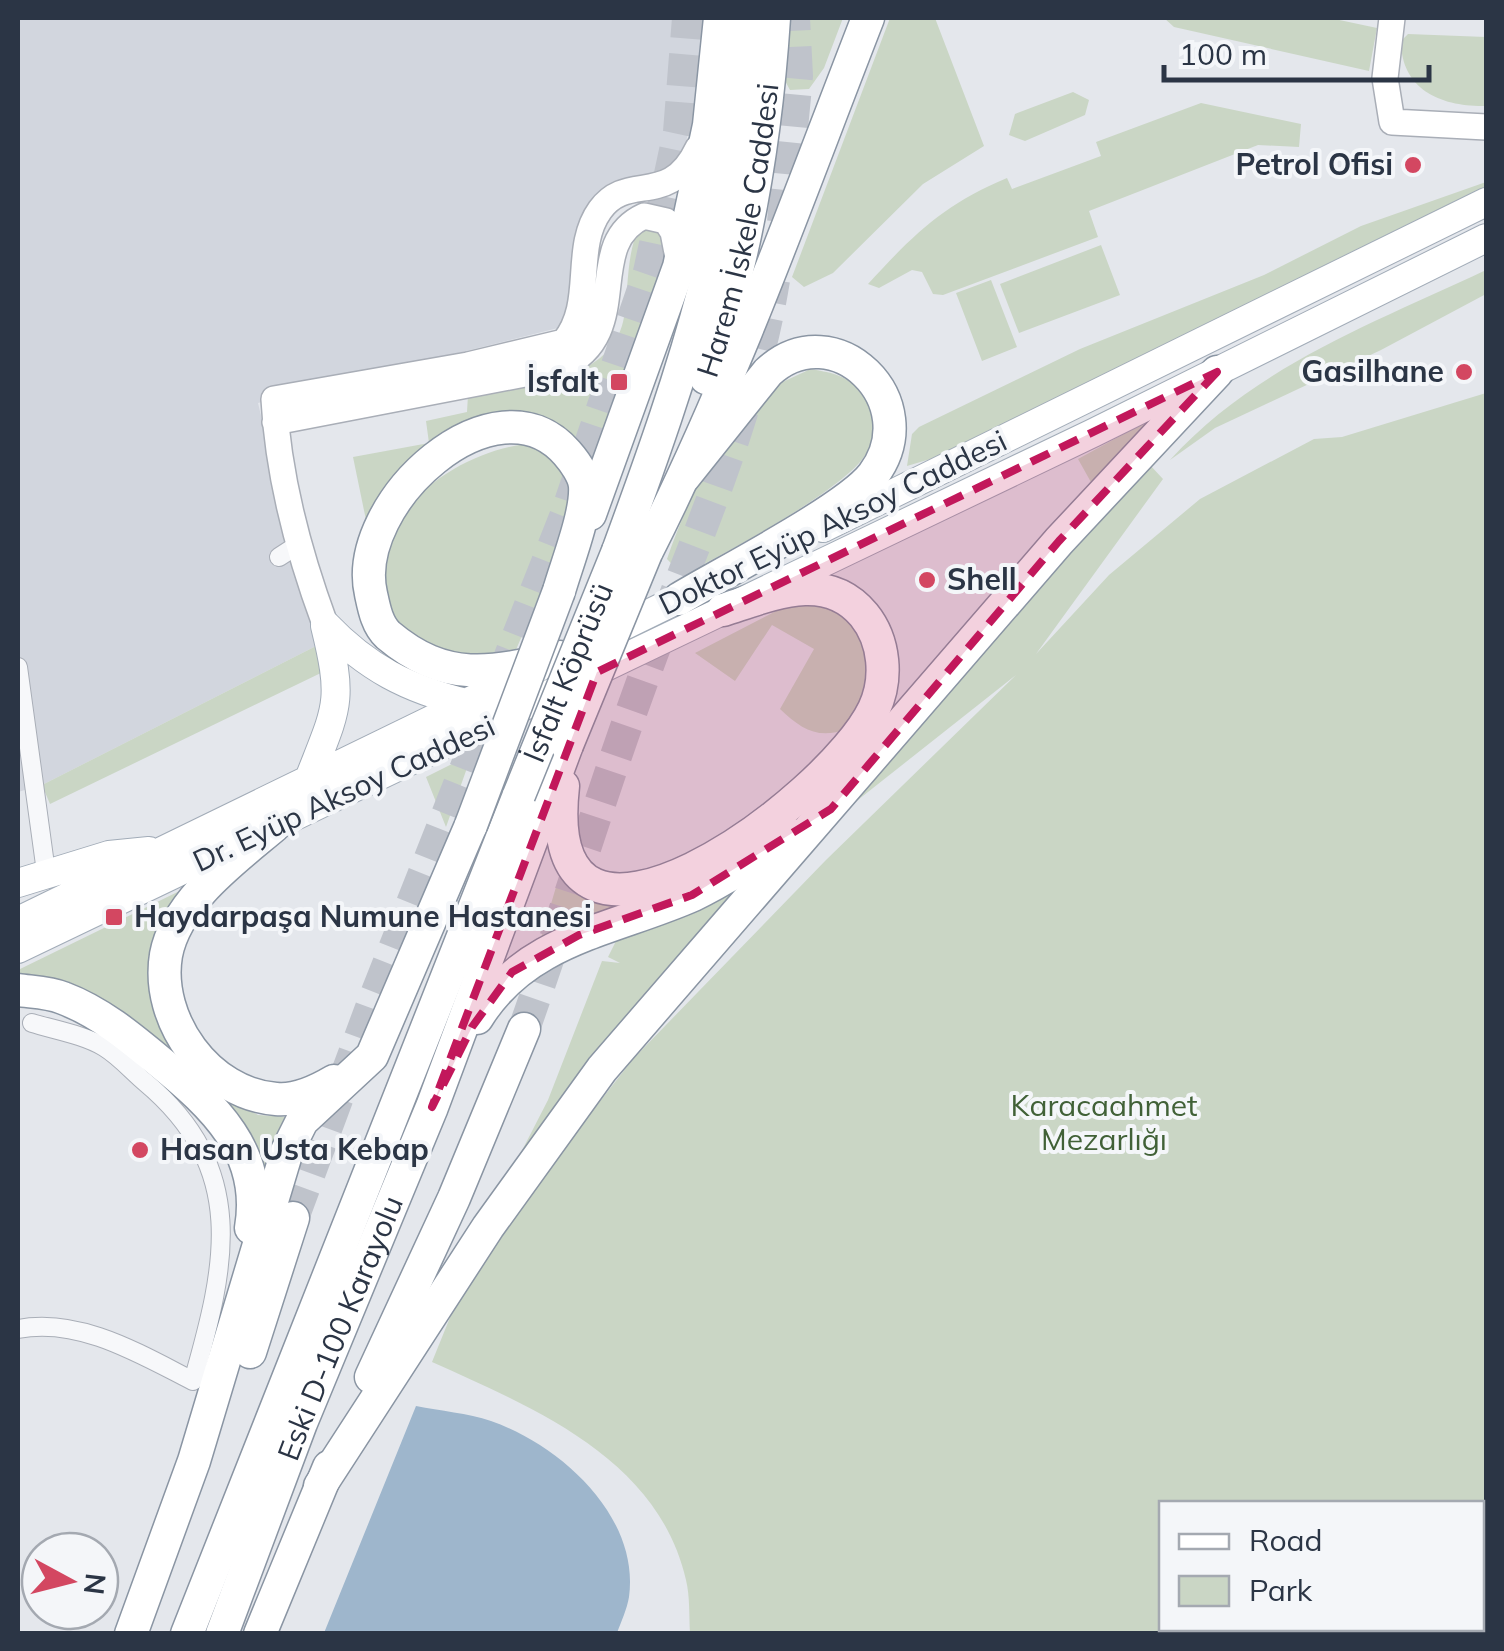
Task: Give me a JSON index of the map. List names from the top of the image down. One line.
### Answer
{"streets":{"highway":["Harem İskele Caddesi","İsfalt Köprüsü","Eski D-100 Karayolu"],"main road":["Doktor Eyüp Aksoy Caddesi","Dr. Eyüp Aksoy Caddesi"]},"crossings":[["Harem İskele Caddesi","İsfalt Köprüsü"],["Doktor Eyüp Aksoy Caddesi","Dr. Eyüp Aksoy Caddesi"],["İsfalt Köprüsü","Eski D-100 Karayolu"]],"parks":["Karacaahmet Mezarlığı"],"places":{"other":["Petrol Ofisi","Gasilhane","Shell","Hasan Usta Kebap"],"transit":["İsfalt","Haydarpaşa Numune Hastanesi"]},"legend":["Road","Park"],"scale_bar":"100 m","north":"right"}
